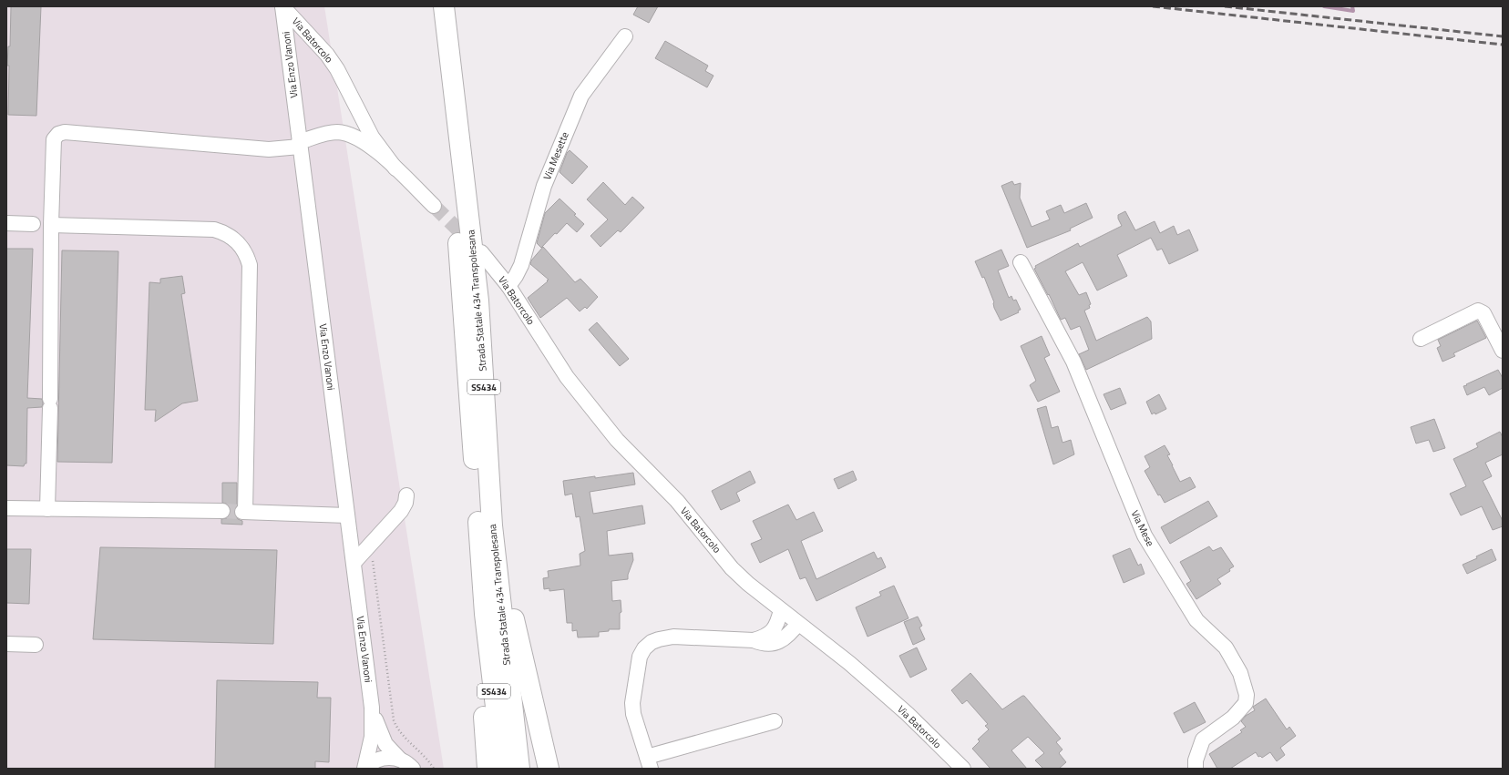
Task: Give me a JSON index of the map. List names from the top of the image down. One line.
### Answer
{"streets":{"highway":["Strada Statale 434 Transpolesana","SS434"],"street":["Via Batorcolo","Via Enzo Vanoni","Via Mesette","Via Mese"]},"crossings":[["Via Batorcolo","Via Enzo Vanoni"],["Via Batorcolo","Via Mesette"]]}
